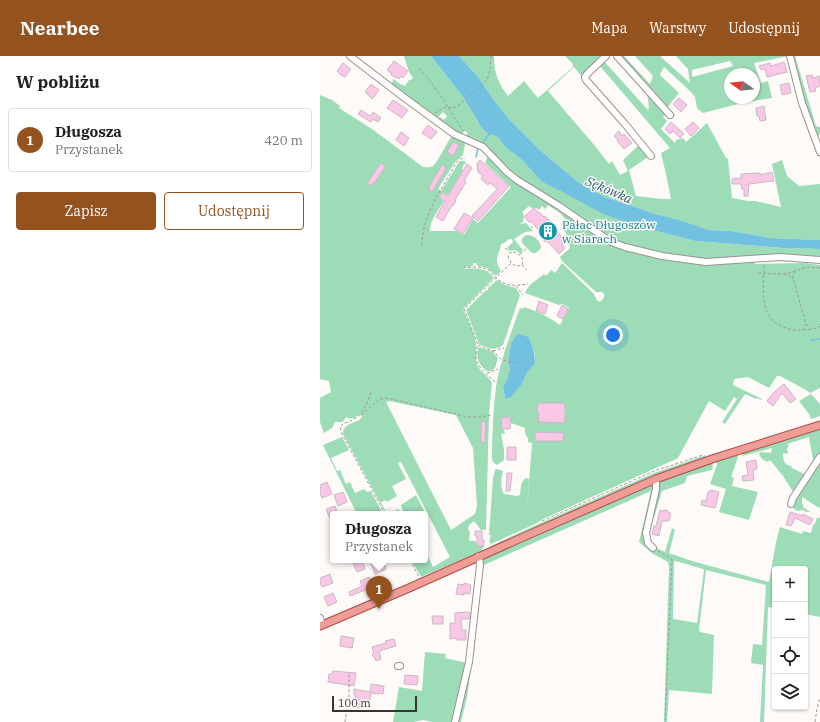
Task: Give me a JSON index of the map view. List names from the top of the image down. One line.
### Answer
{"water":["Sękówka"],"places":{"building":["Pałac Długoszów w Siarach"]},"scale_bar":"100 m","north":"left","page":{"header":"Nearbee","nav":["Mapa","Warstwy","Udostępnij"],"heading":"W pobliżu","list":[{"mark":"1","name":"Długosza","note":"Przystanek","value":"420 m"}],"buttons":["Zapisz","Udostępnij"],"popup":["Długosza","Przystanek"],"map_buttons":["+","−"],"pins":"1","scale":"100 m"}}
